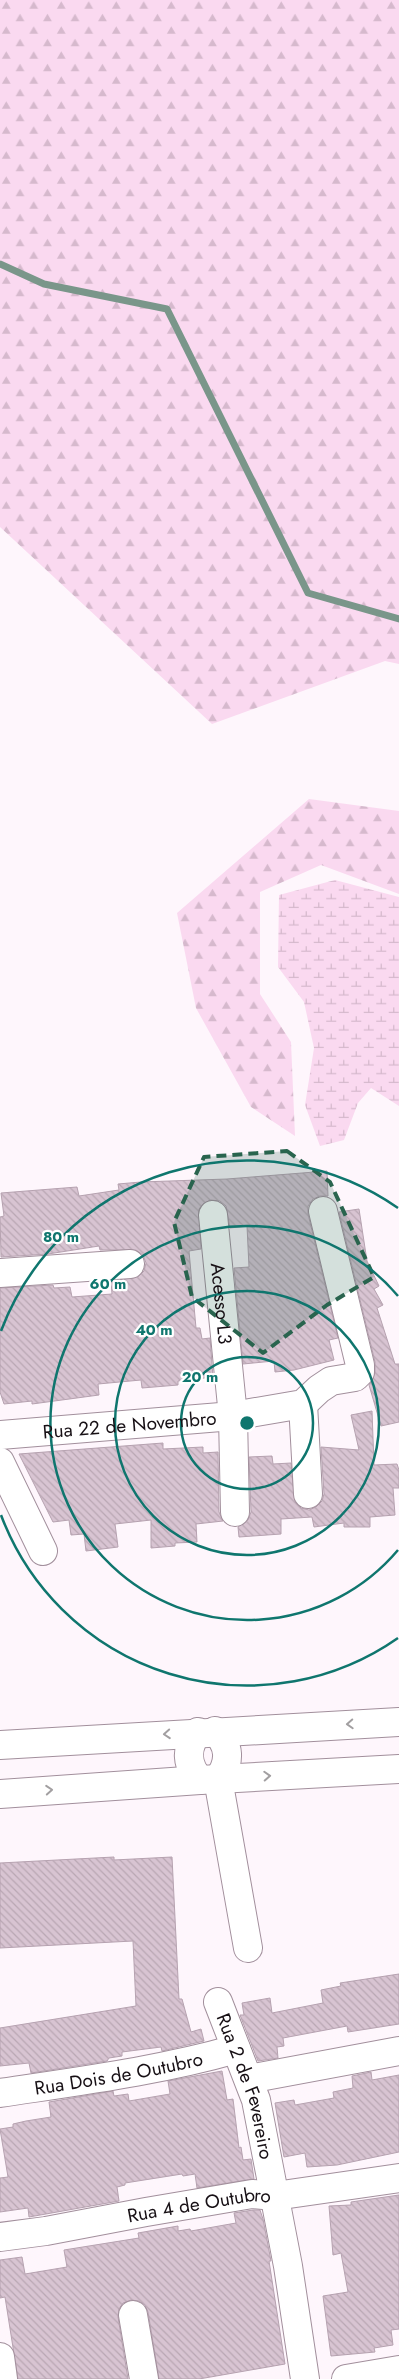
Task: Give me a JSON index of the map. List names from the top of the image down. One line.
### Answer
{"streets":{"street":["Acesso L3","Rua 22 de Novembro","Rua Dois de Outubro","Rua 2 de Fevereiro","Rua 4 de Outubro"]},"crossings":[["Acesso L3","Rua 22 de Novembro"],["Rua Dois de Outubro","Rua 2 de Fevereiro"],["Rua 2 de Fevereiro","Rua 4 de Outubro"]],"rings":["80 m","60 m","40 m","20 m"]}
